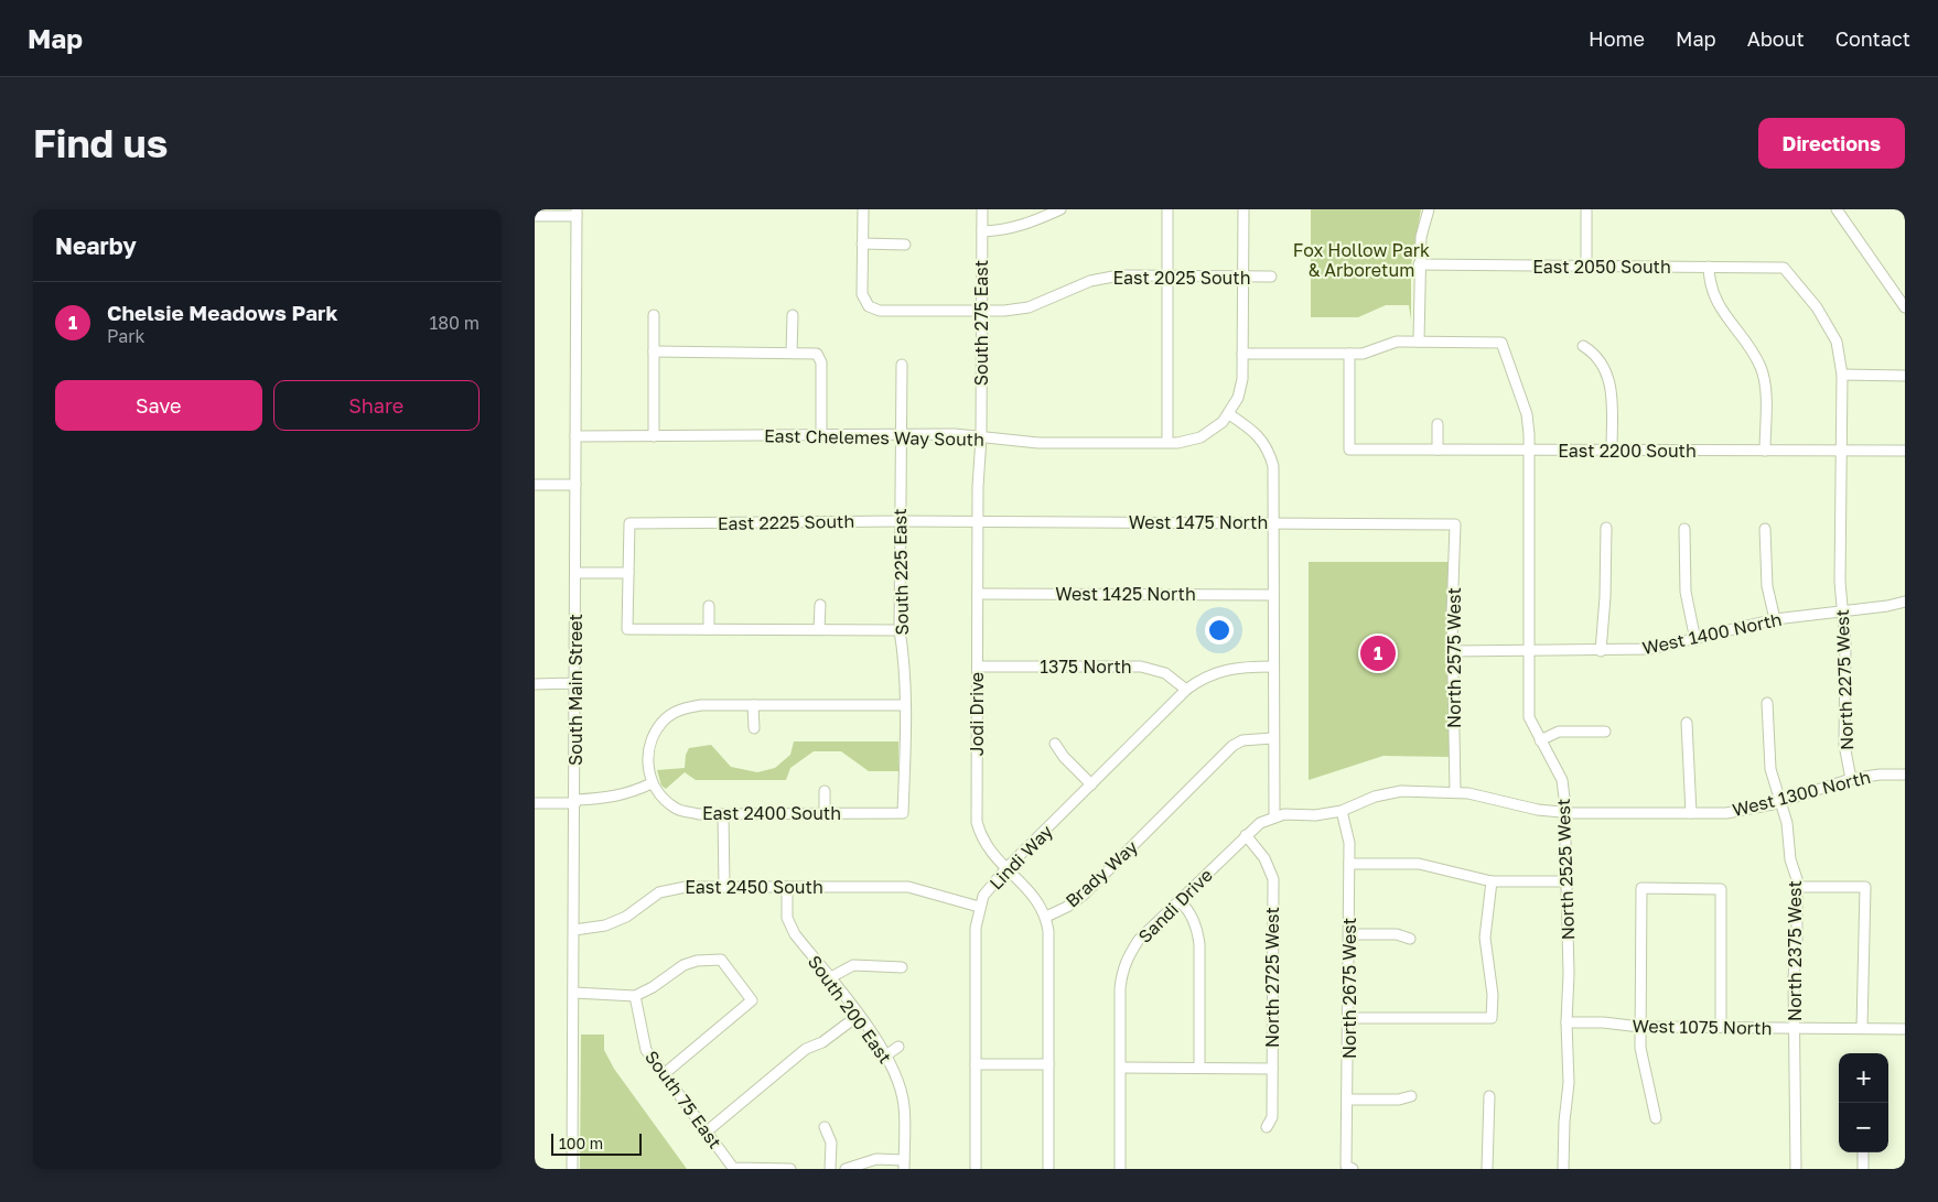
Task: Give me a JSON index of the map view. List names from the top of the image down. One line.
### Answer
{"streets":{"street":["East 2050 South","East 2025 South","South 275 East","East Chelemes Way South","East 2200 South","East 2225 South","West 1475 North","South 225 East","West 1425 North","West 1400 North","North 2575 West","1375 North","North 2275 West","South Main Street","Jodi Drive","West 1300 North","East 2400 South","Lindi Way","North 2525 West","Brady Way","East 2450 South","Sandi Drive","North 2375 West","North 2725 West","North 2675 West","South 200 East","West 1075 North","South 75 East"]},"crossings":[["East 2025 South","South 275 East"],["South 275 East","East Chelemes Way South"],["South 275 East","Jodi Drive"],["East Chelemes Way South","South 225 East"],["East Chelemes Way South","South Main Street"],["East 2200 South","North 2275 West"],["East 2200 South","North 2525 West"],["East 2225 South","West 1475 North"],["East 2225 South","South 225 East"],["West 1475 North","North 2575 West"],["West 1475 North","Jodi Drive"],["South 225 East","East 2400 South"],["West 1425 North","Jodi Drive"],["West 1400 North","North 2575 West"],["West 1400 North","North 2275 West"],["West 1400 North","North 2525 West"],["North 2575 West","West 1300 North"],["1375 North","Jodi Drive"],["1375 North","Lindi Way"],["North 2275 West","West 1300 North"],["South Main Street","East 2450 South"],["Jodi Drive","Lindi Way"],["Jodi Drive","Brady Way"],["West 1300 North","North 2525 West"],["West 1300 North","Sandi Drive"],["West 1300 North","North 2375 West"],["West 1300 North","North 2675 West"],["Lindi Way","East 2450 South"],["North 2525 West","West 1075 North"],["East 2450 South","South 200 East"],["Sandi Drive","North 2725 West"],["North 2375 West","West 1075 North"]],"parks":["Fox Hollow Park & Arboretum"],"scale_bar":"100 m","page":{"header":"Map","nav":["Home","Map","About","Contact"],"buttons":["Directions",["Save","Share"]],"title":"Find us","heading":"Nearby","list":[{"mark":"1","name":"Chelsie Meadows Park","note":"Park","value":"180 m"}],"pins":"1","map_buttons":["+","−"],"scale":"100 m"}}
